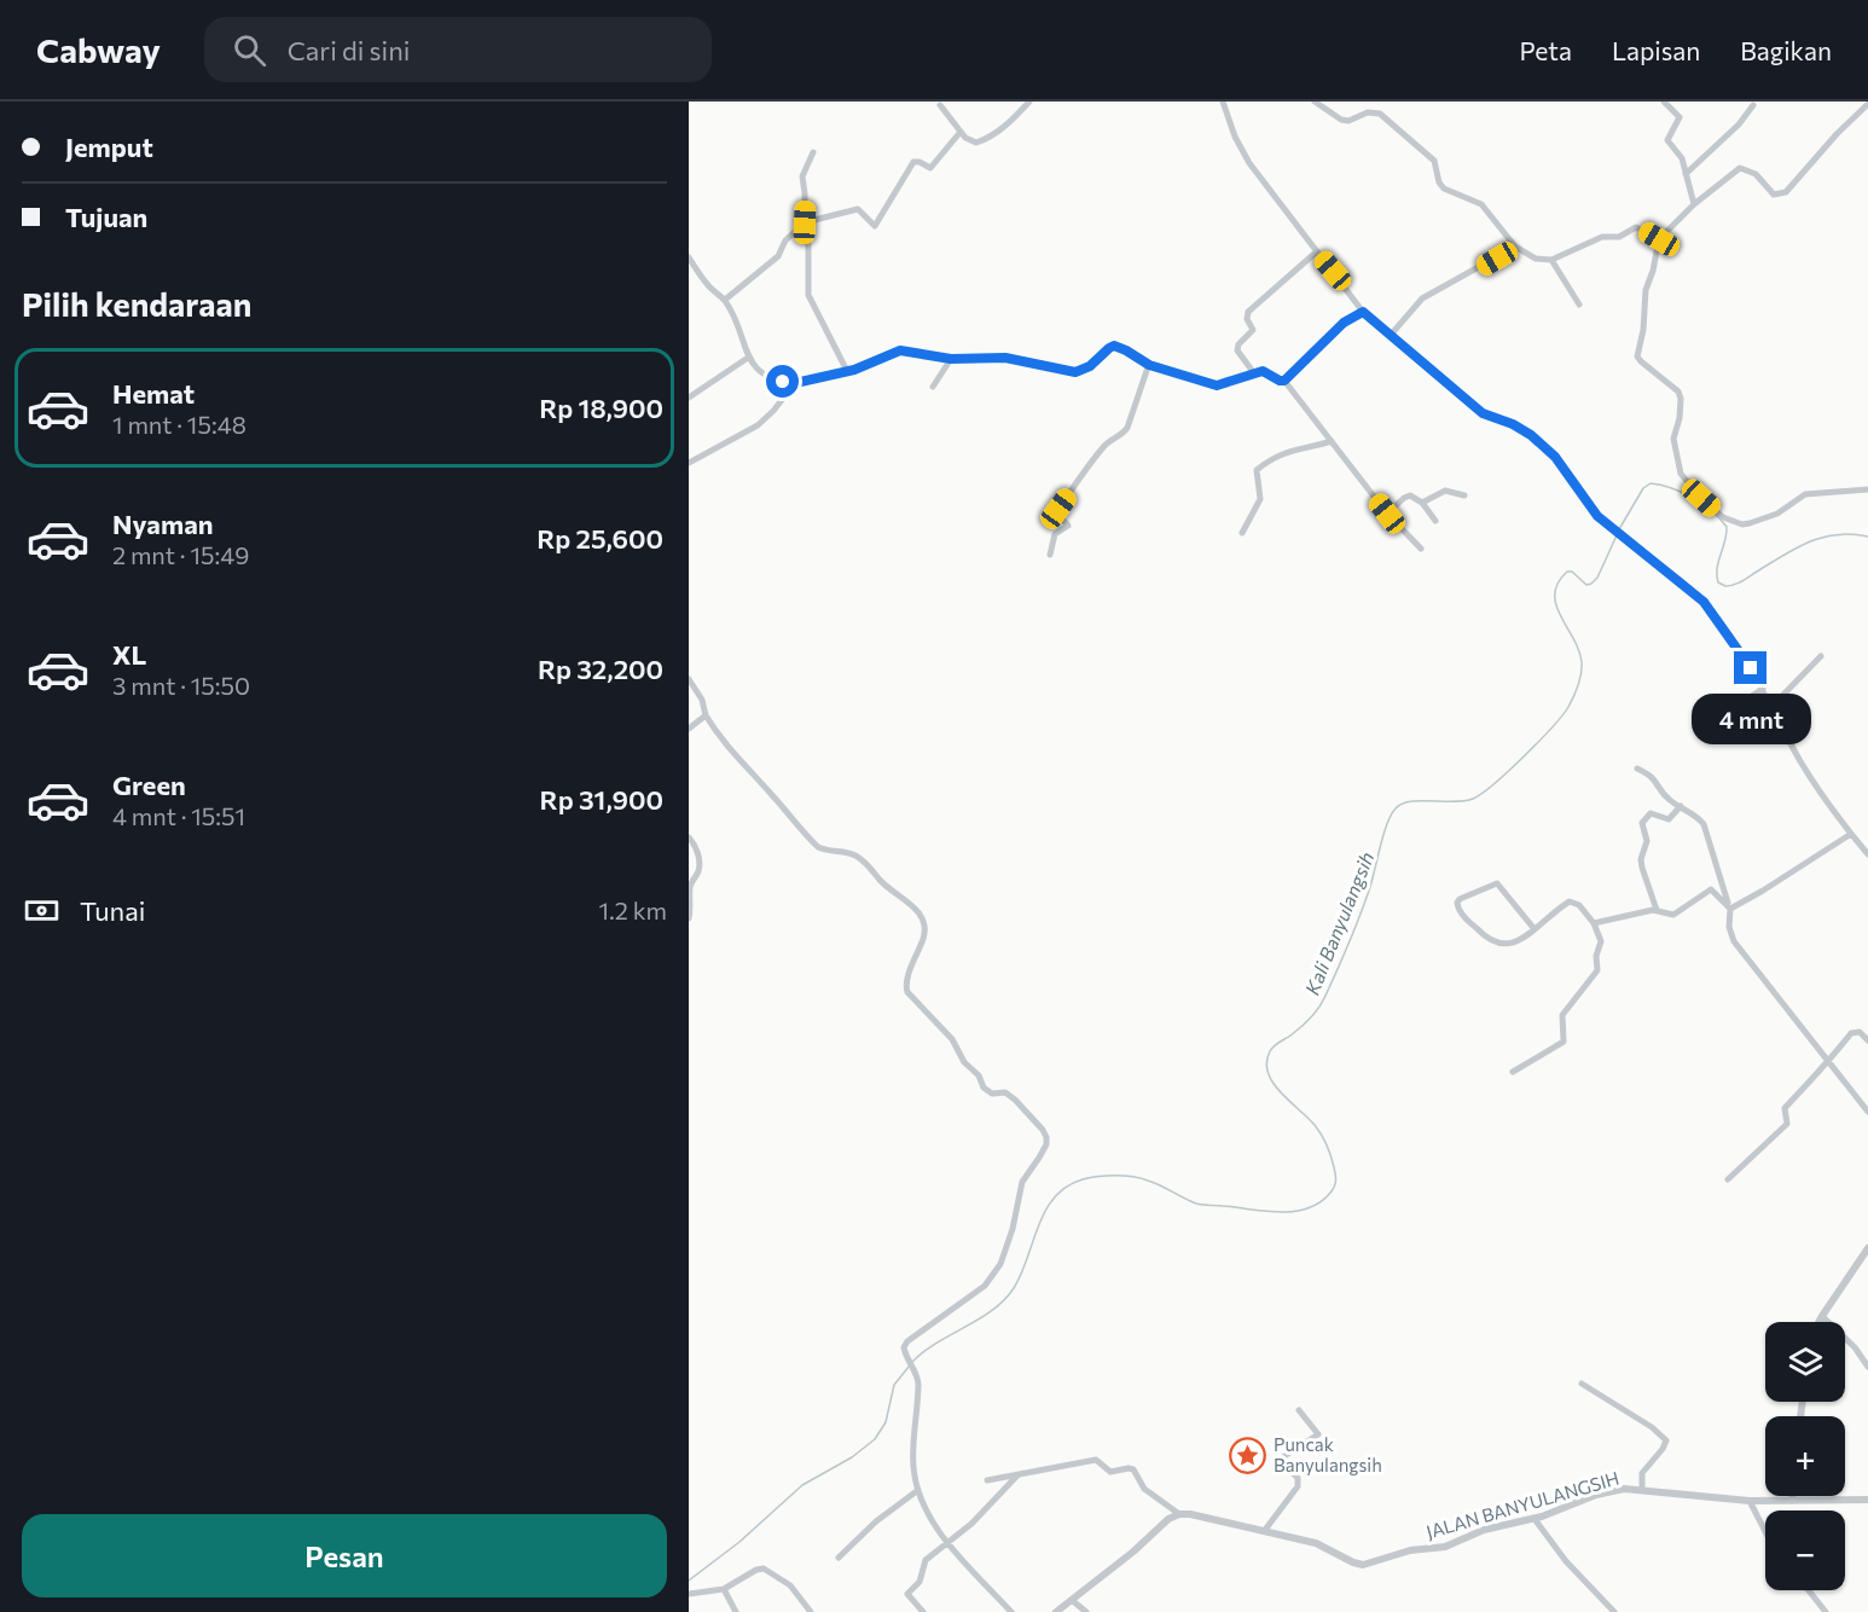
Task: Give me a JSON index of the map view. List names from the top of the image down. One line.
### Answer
{"streets":{"street":["JALAN BANYULANGSIH"]},"water":["Kali Banyulangsih"],"places":{"place":["Puncak Banyulangsih"]},"page":{"header":"Cabway","search":"Cari di sini","nav":["Peta","Lapisan","Bagikan"],"banner":["Jemput","Tujuan"],"heading":"Pilih kendaraan","list":[{"name":"Hemat","note":"1 mnt · 15:48","value":"Rp 18,900"},{"name":"Nyaman","note":"2 mnt · 15:49","value":"Rp 25,600"},{"name":"XL","note":"3 mnt · 15:50","value":"Rp 32,200"},{"name":"Green","note":"4 mnt · 15:51","value":"Rp 31,900"}],"bubble":"4 mnt","pay":["Tunai","1.2 km"],"map_buttons":["+","−"],"buttons":"Pesan"}}
